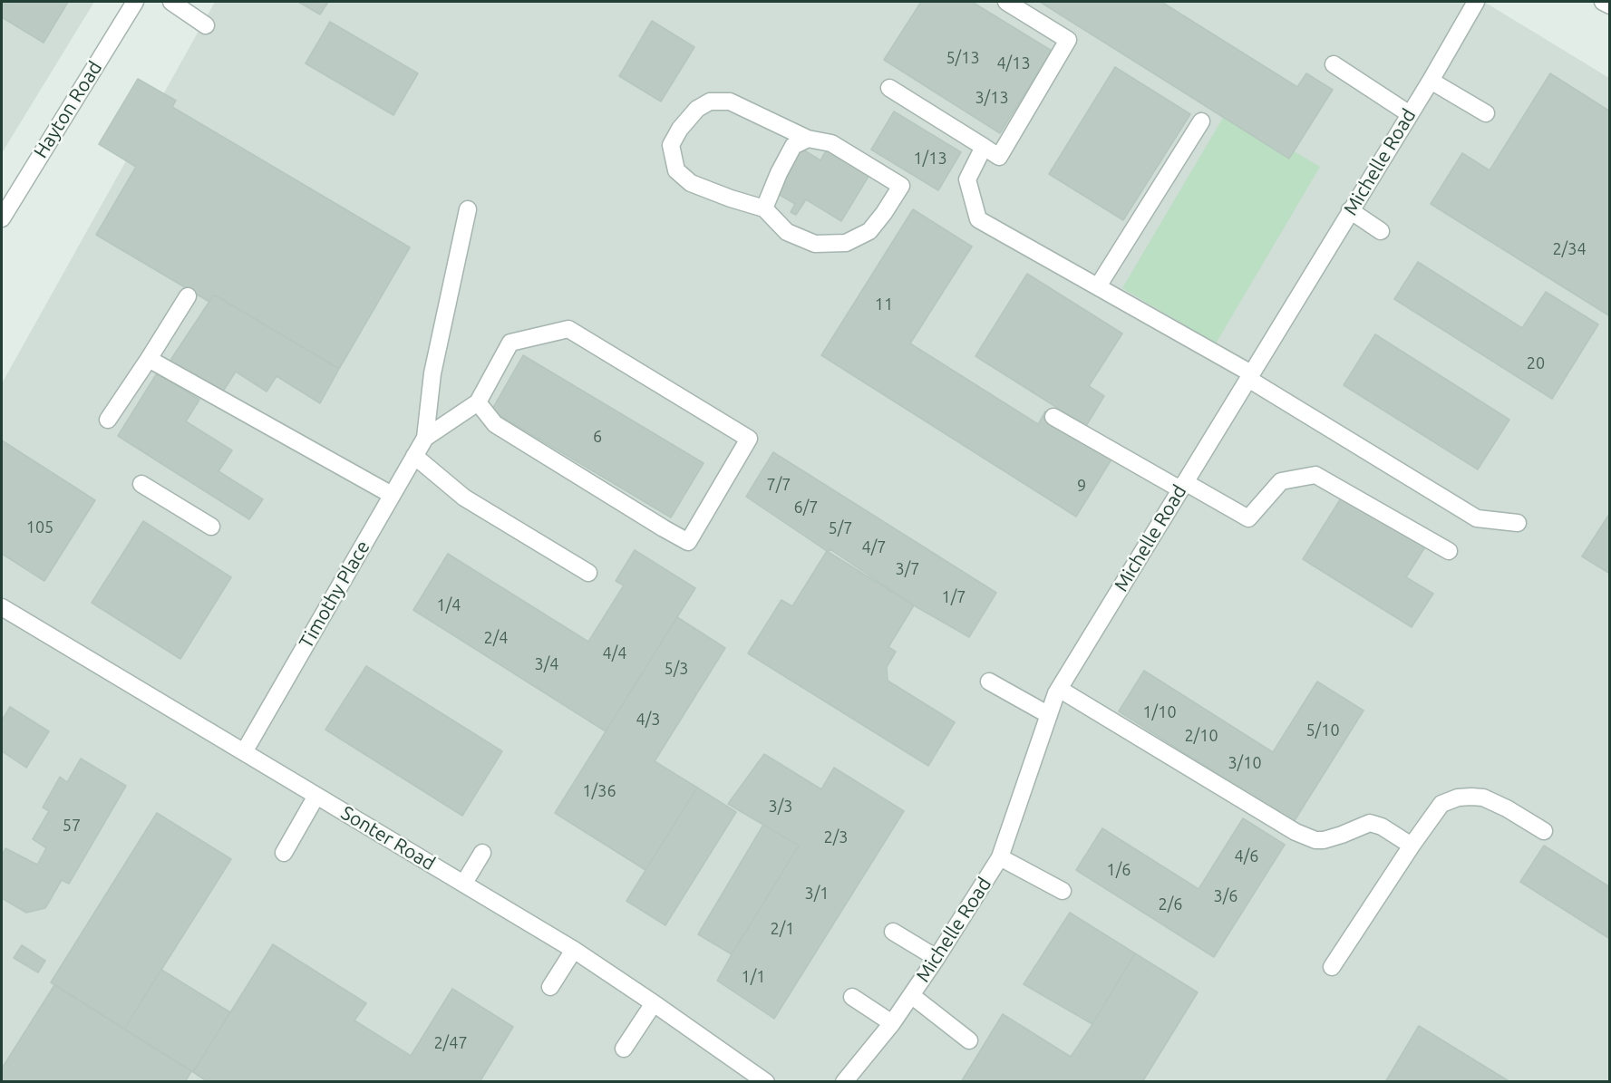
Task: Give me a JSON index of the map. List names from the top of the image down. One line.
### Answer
{"streets":{"street":["Hayton Road","Michelle Road","Timothy Place","Sonter Road"]},"crossings":[["Timothy Place","Sonter Road"]],"house_numbers":["5/13","4/13","3/13","1/13","2/34","11","20","6","7/7","9","6/7","105","5/7","4/7","3/7","1/7","1/4","2/4","4/4","3/4","5/3","1/10","4/3","5/10","2/10","3/10","1/36","3/3","57","2/3","4/6","1/6","3/1","3/6","2/6","2/1","1/1","2/47"]}
